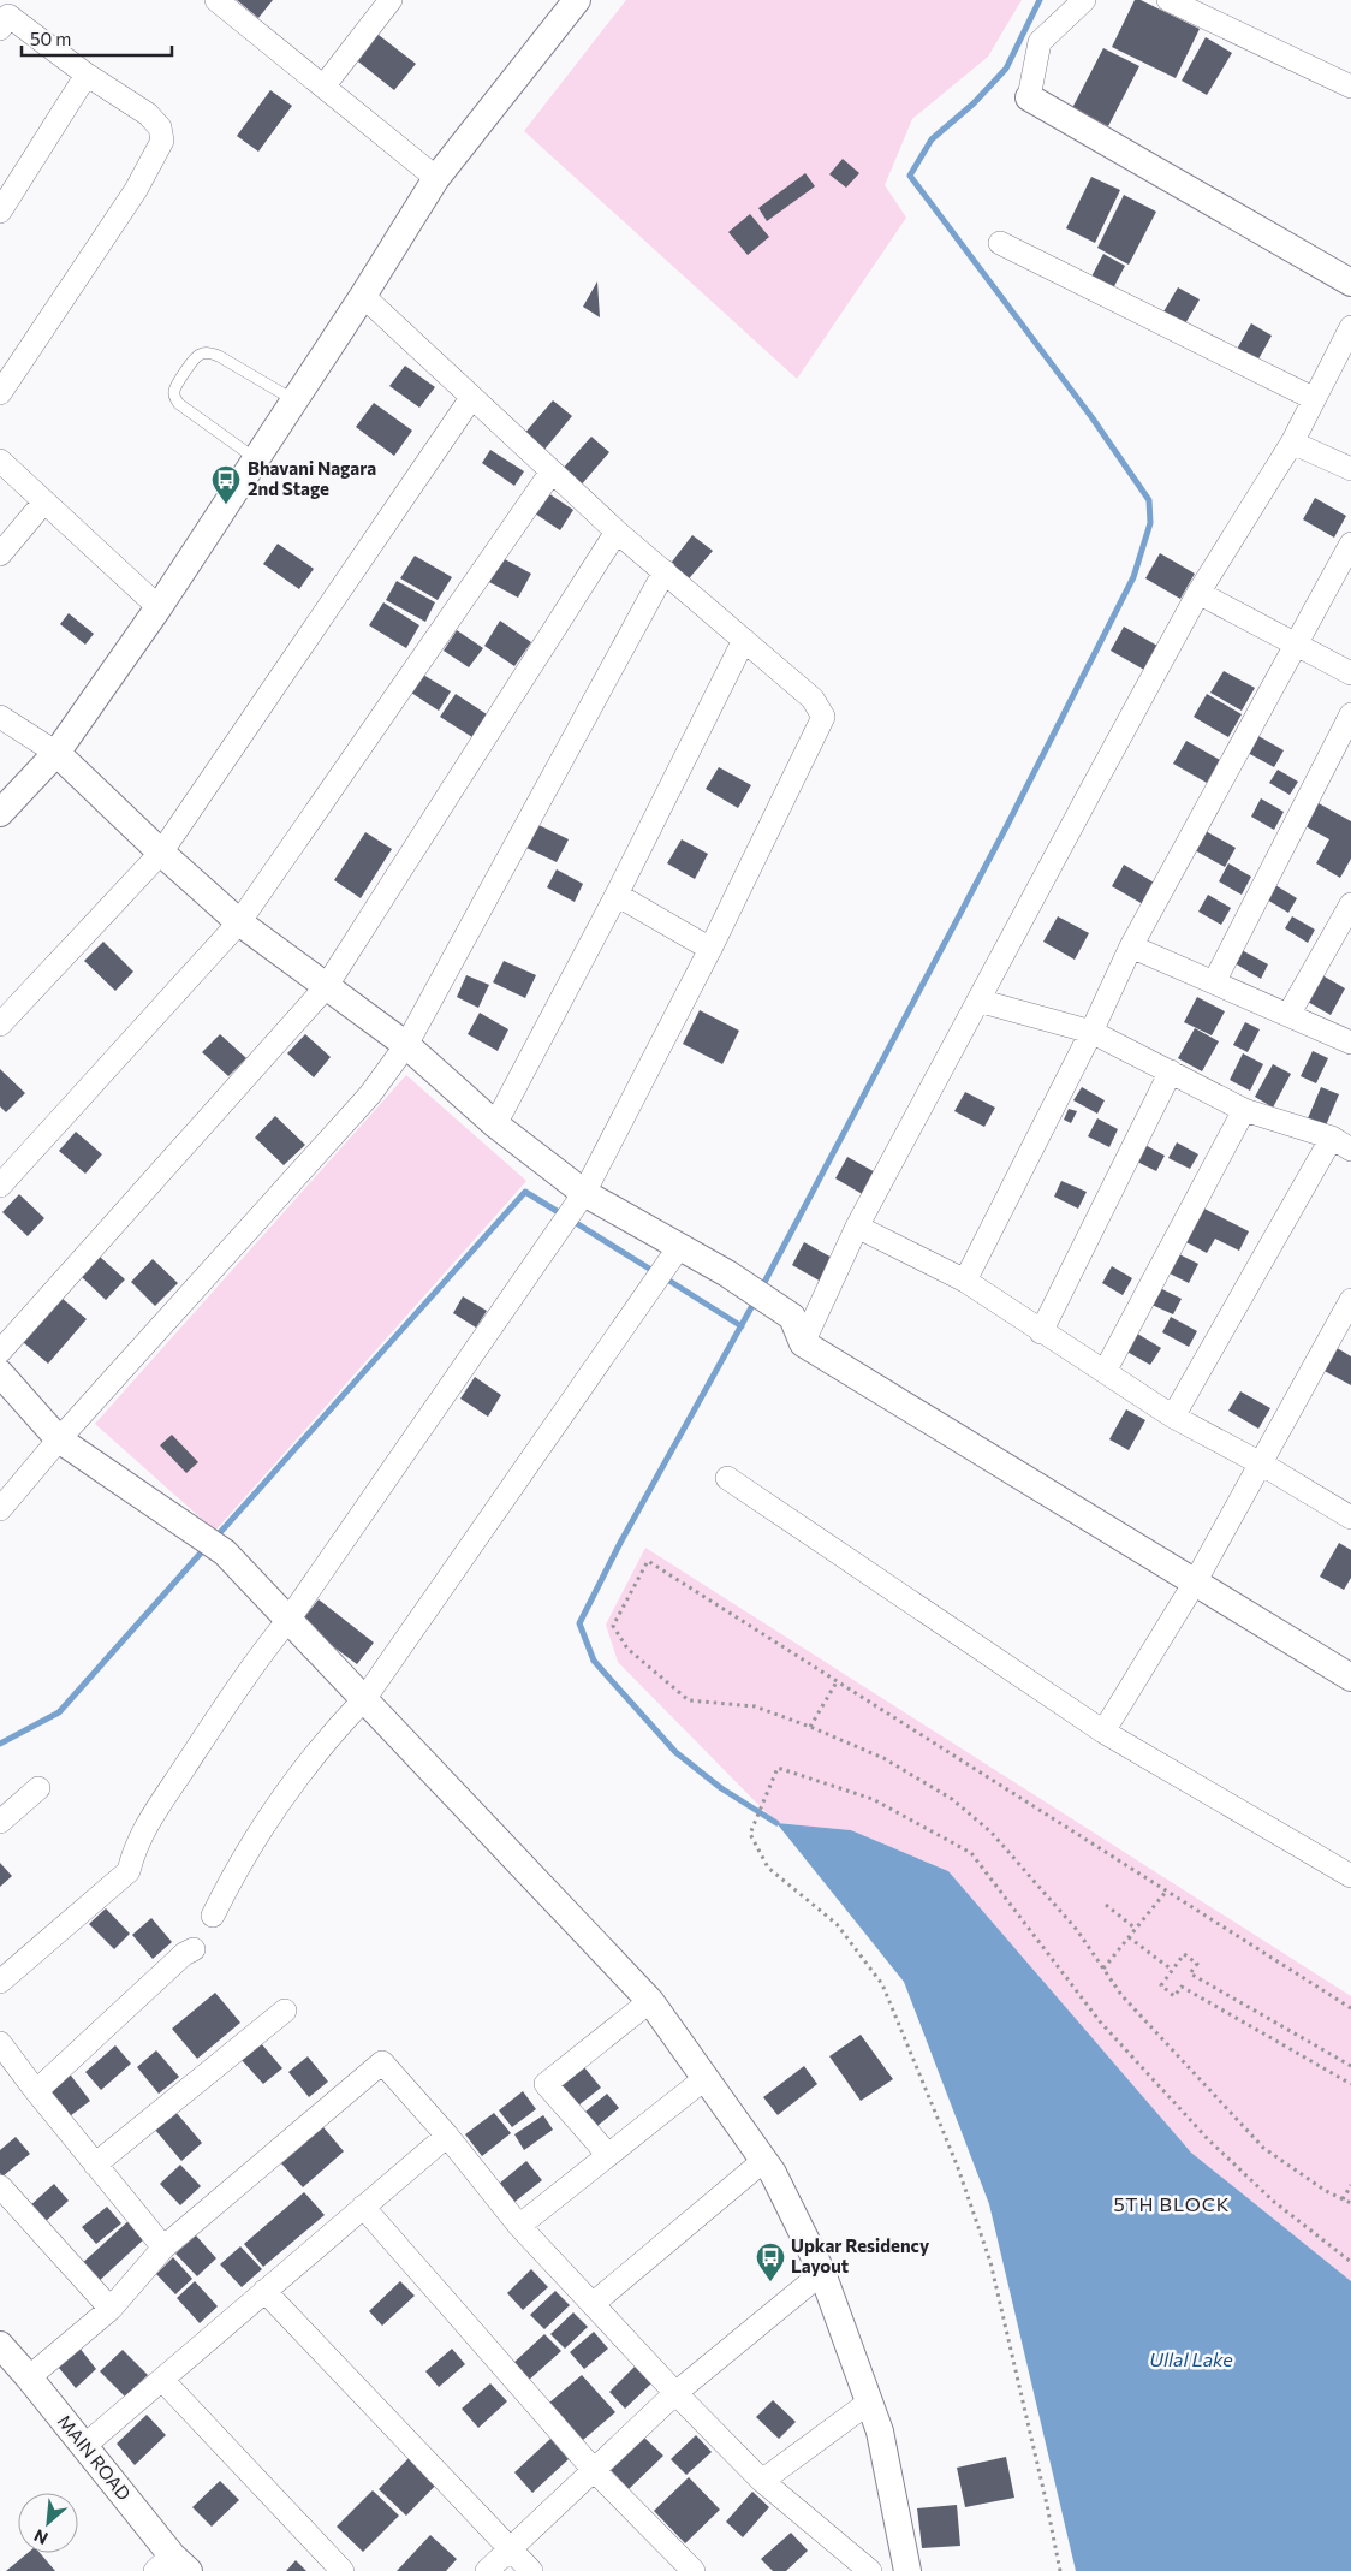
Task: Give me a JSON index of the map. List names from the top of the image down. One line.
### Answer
{"streets":{"street":["MAIN ROAD"]},"districts":["5TH BLOCK"],"water":["Ullal Lake"],"places":{"bus stop":["Bhavani Nagara 2nd Stage","Upkar Residency Layout"]},"scale_bar":"50 m","north":"bottom left"}
